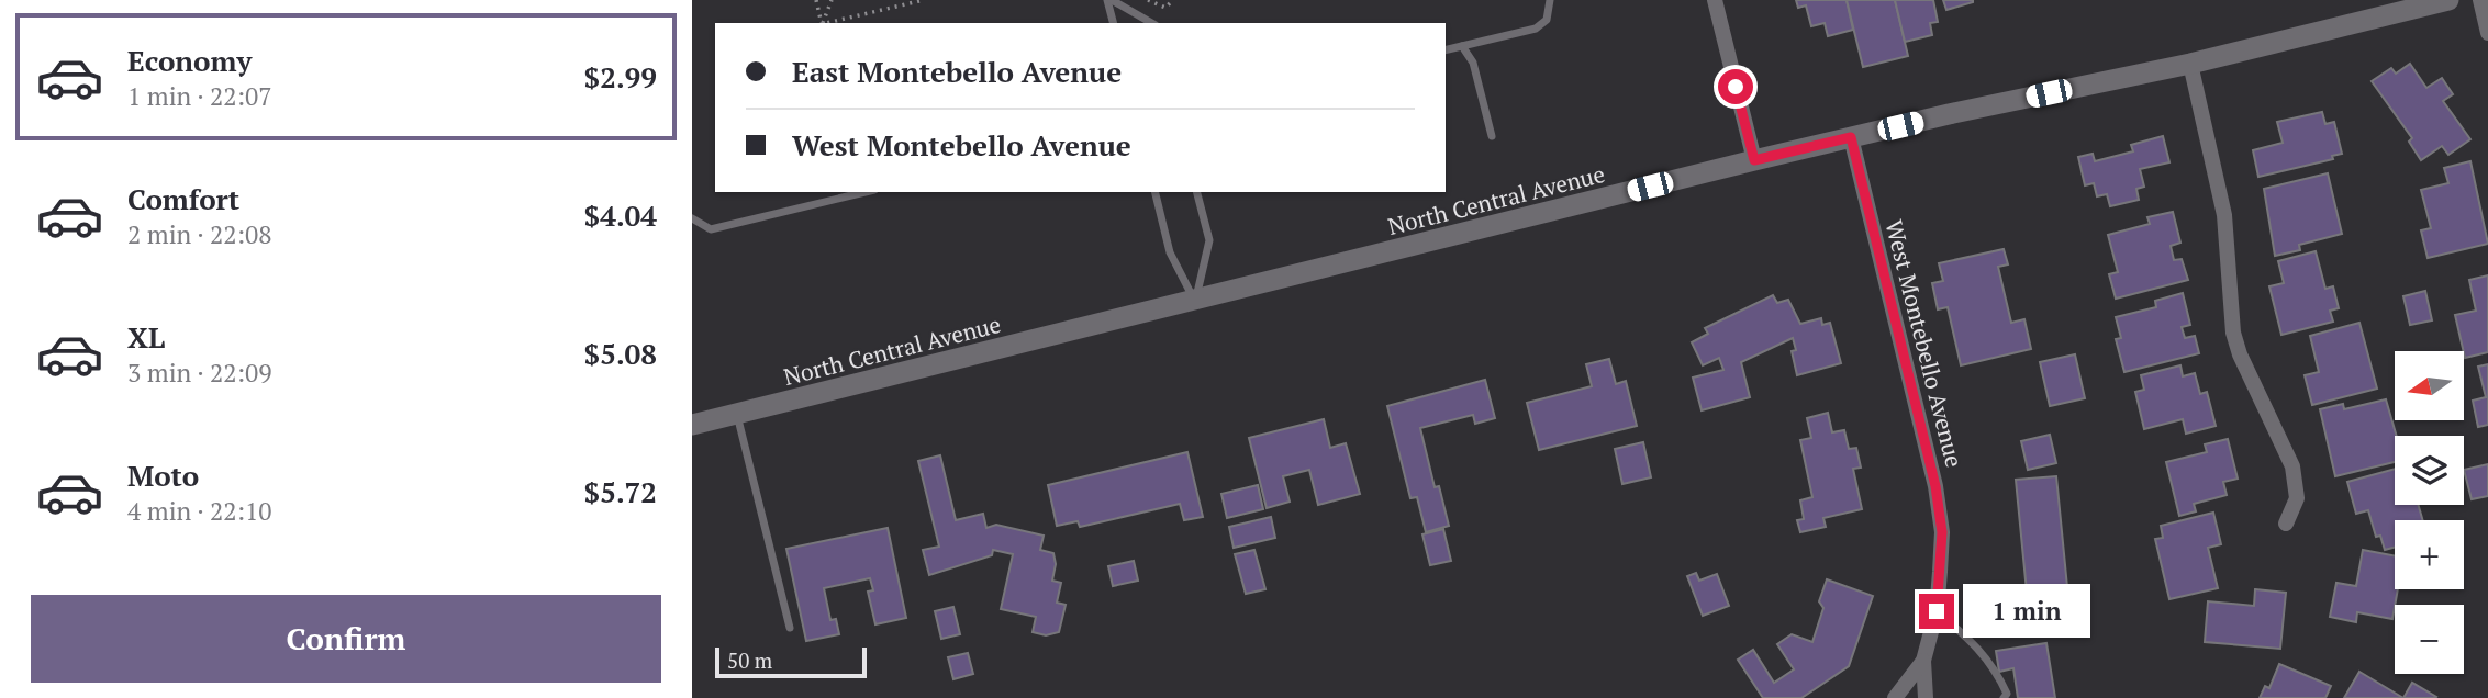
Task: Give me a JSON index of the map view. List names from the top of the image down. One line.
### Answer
{"streets":{"main road":["North Central Avenue"],"street":["West Montebello Avenue"]},"crossings":[["North Central Avenue","West Montebello Avenue"]],"scale_bar":"50 m","north":"left","page":{"list":[{"name":"Economy","note":"1 min · 22:07","value":"$2.99"},{"name":"Comfort","note":"2 min · 22:08","value":"$4.04"},{"name":"XL","note":"3 min · 22:09","value":"$5.08"},{"name":"Moto","note":"4 min · 22:10","value":"$5.72"}],"banner":["East Montebello Avenue","West Montebello Avenue"],"map_buttons":["+","−"],"buttons":"Confirm","bubble":"1 min","scale":"50 m"}}
